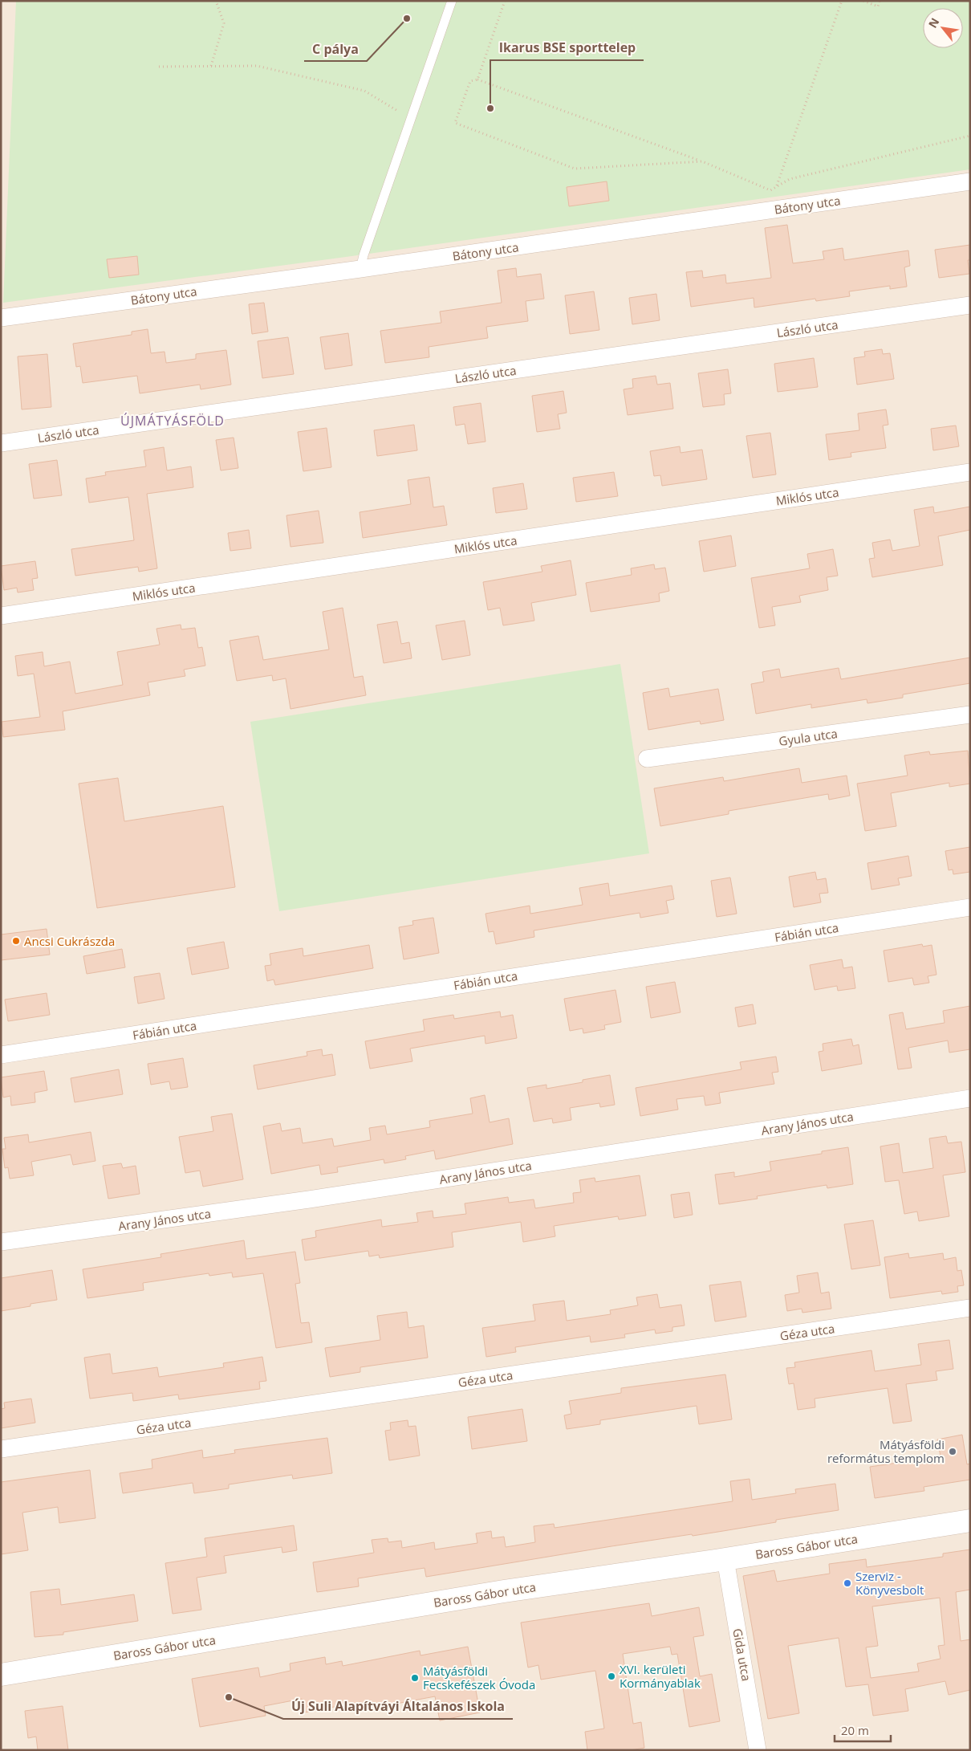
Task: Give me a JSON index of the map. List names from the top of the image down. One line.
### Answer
{"streets":{"street":["Bátony utca","László utca","Miklós utca","Gyula utca","Fábián utca","Arany János utca","Géza utca","Baross Gábor utca","Gida utca"]},"crossings":[["Baross Gábor utca","Gida utca"]],"districts":["ÚJMÁTYÁSFÖLD"],"places":["C pálya","Ikarus BSE sporttelep","Ancsi Cukrászda","Mátyásföldi református templom","Szerviz - Könyvesbolt","XVI. kerületi Kormányablak","Mátyásföldi Fecskefészek Óvoda","Új Suli Alapítváyi Általános Iskola"],"scale_bar":"20 m","north":"top left"}
